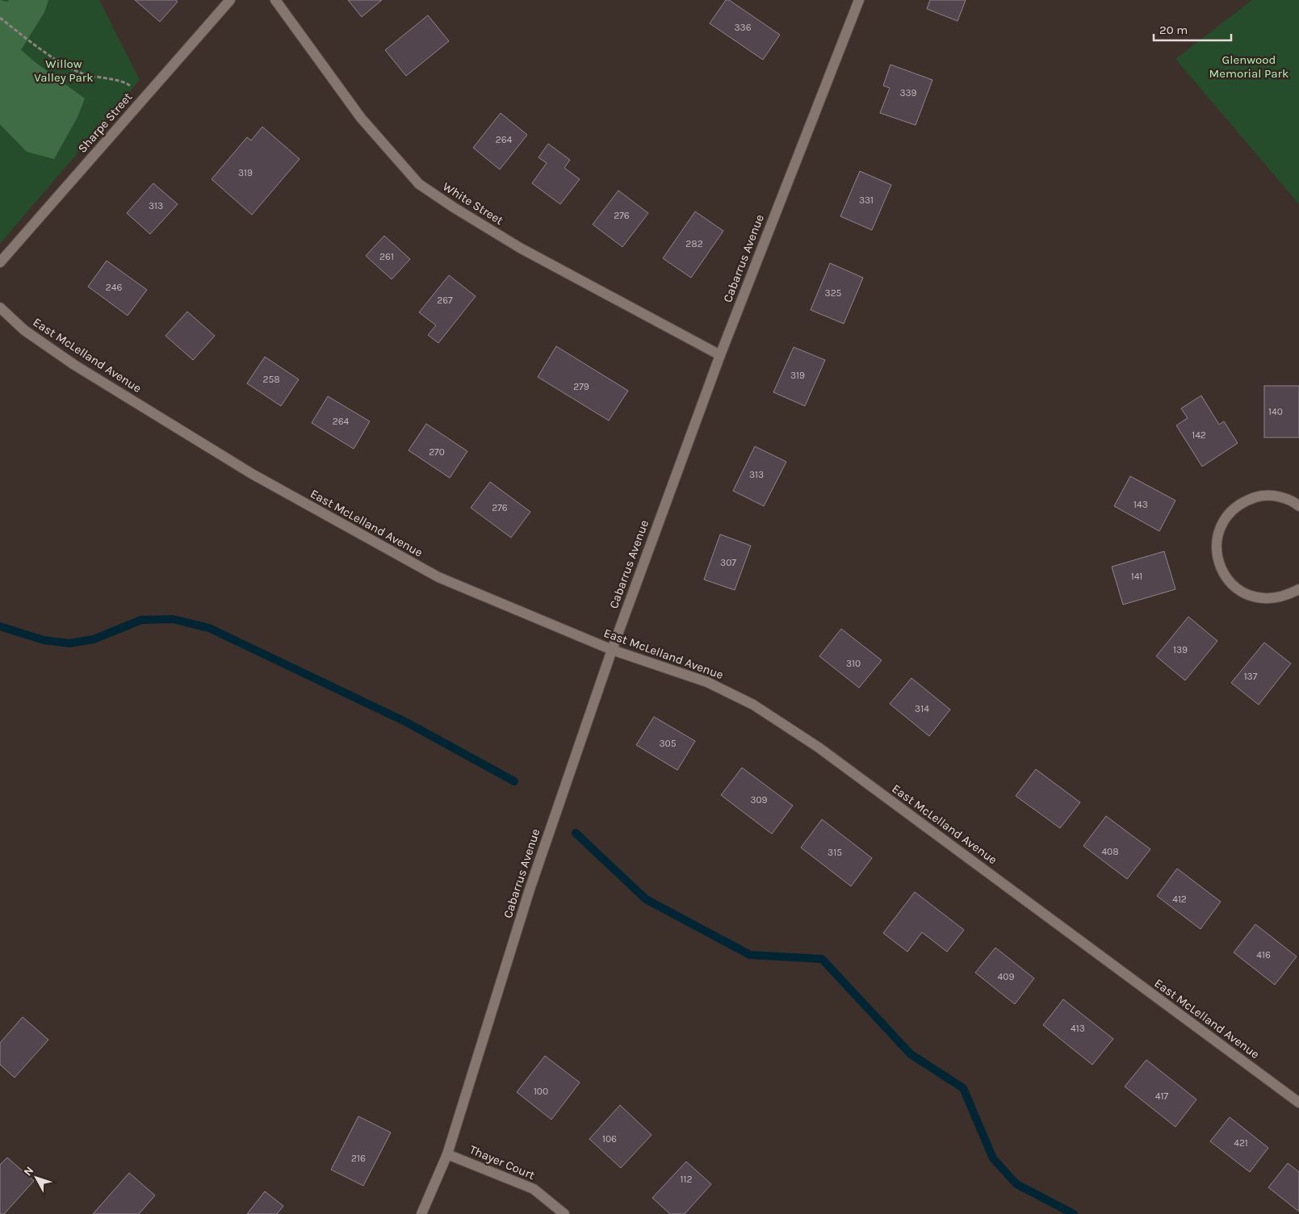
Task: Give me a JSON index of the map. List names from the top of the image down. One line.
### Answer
{"streets":{"street":["Sharpe Street","White Street","Cabarrus Avenue","East McLelland Avenue","Thayer Court"]},"crossings":[["White Street","Cabarrus Avenue"],["Cabarrus Avenue","East McLelland Avenue"],["Cabarrus Avenue","Thayer Court"]],"parks":["Glenwood Memorial Park","Willow Valley Park"],"house_numbers":["336","339","264","319","331","313","276","282","261","246","325","267","319","258","279","140","264","142","270","313","143","276","307","141","139","310","137","314","305","309","408","315","412","416","409","413","100","417","106","421","216","112"],"scale_bar":"20 m","north":"top left"}
